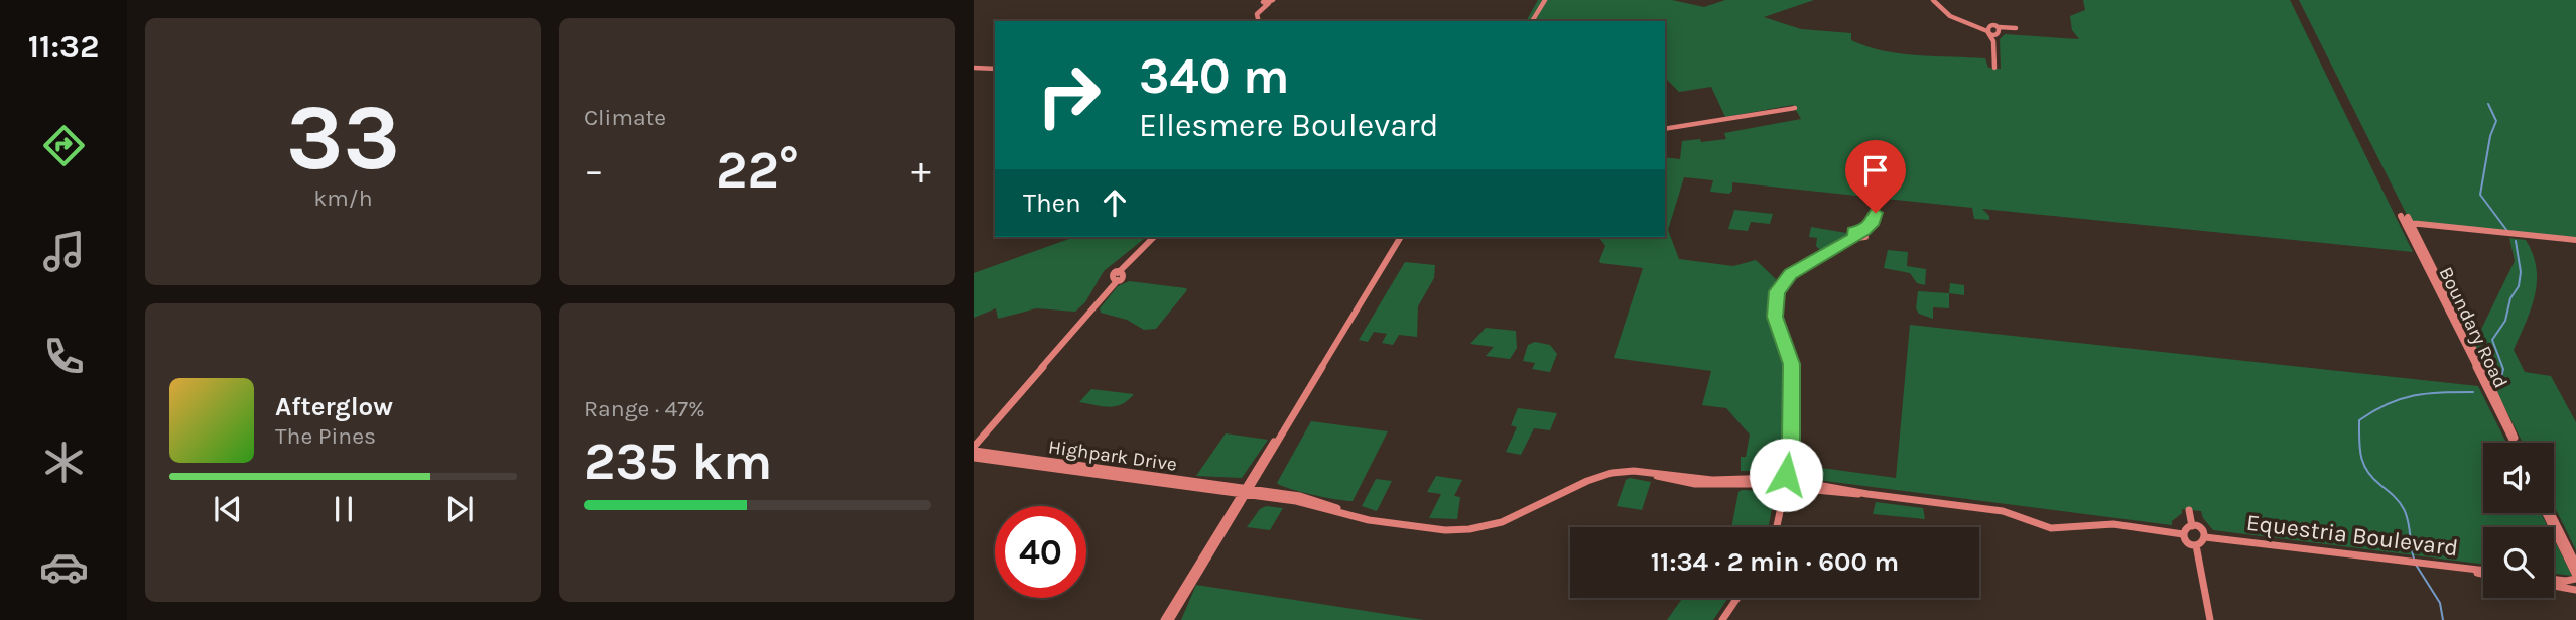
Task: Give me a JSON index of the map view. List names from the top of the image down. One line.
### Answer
{"streets":{"street":["Boundary Road","Highpark Drive","Equestria Boulevard"]},"page":{"tabs":"11:32","tile":[["33","km/h"],"Climate",["Range · 47%","235 km"]],"turn":["340 m","Ellesmere Boulevard"],"heat":["−","22°","+"],"then":"Then","song":["Afterglow","The Pines"],"limit":"40","trip":"11:34 · 2 min · 600 m"}}
